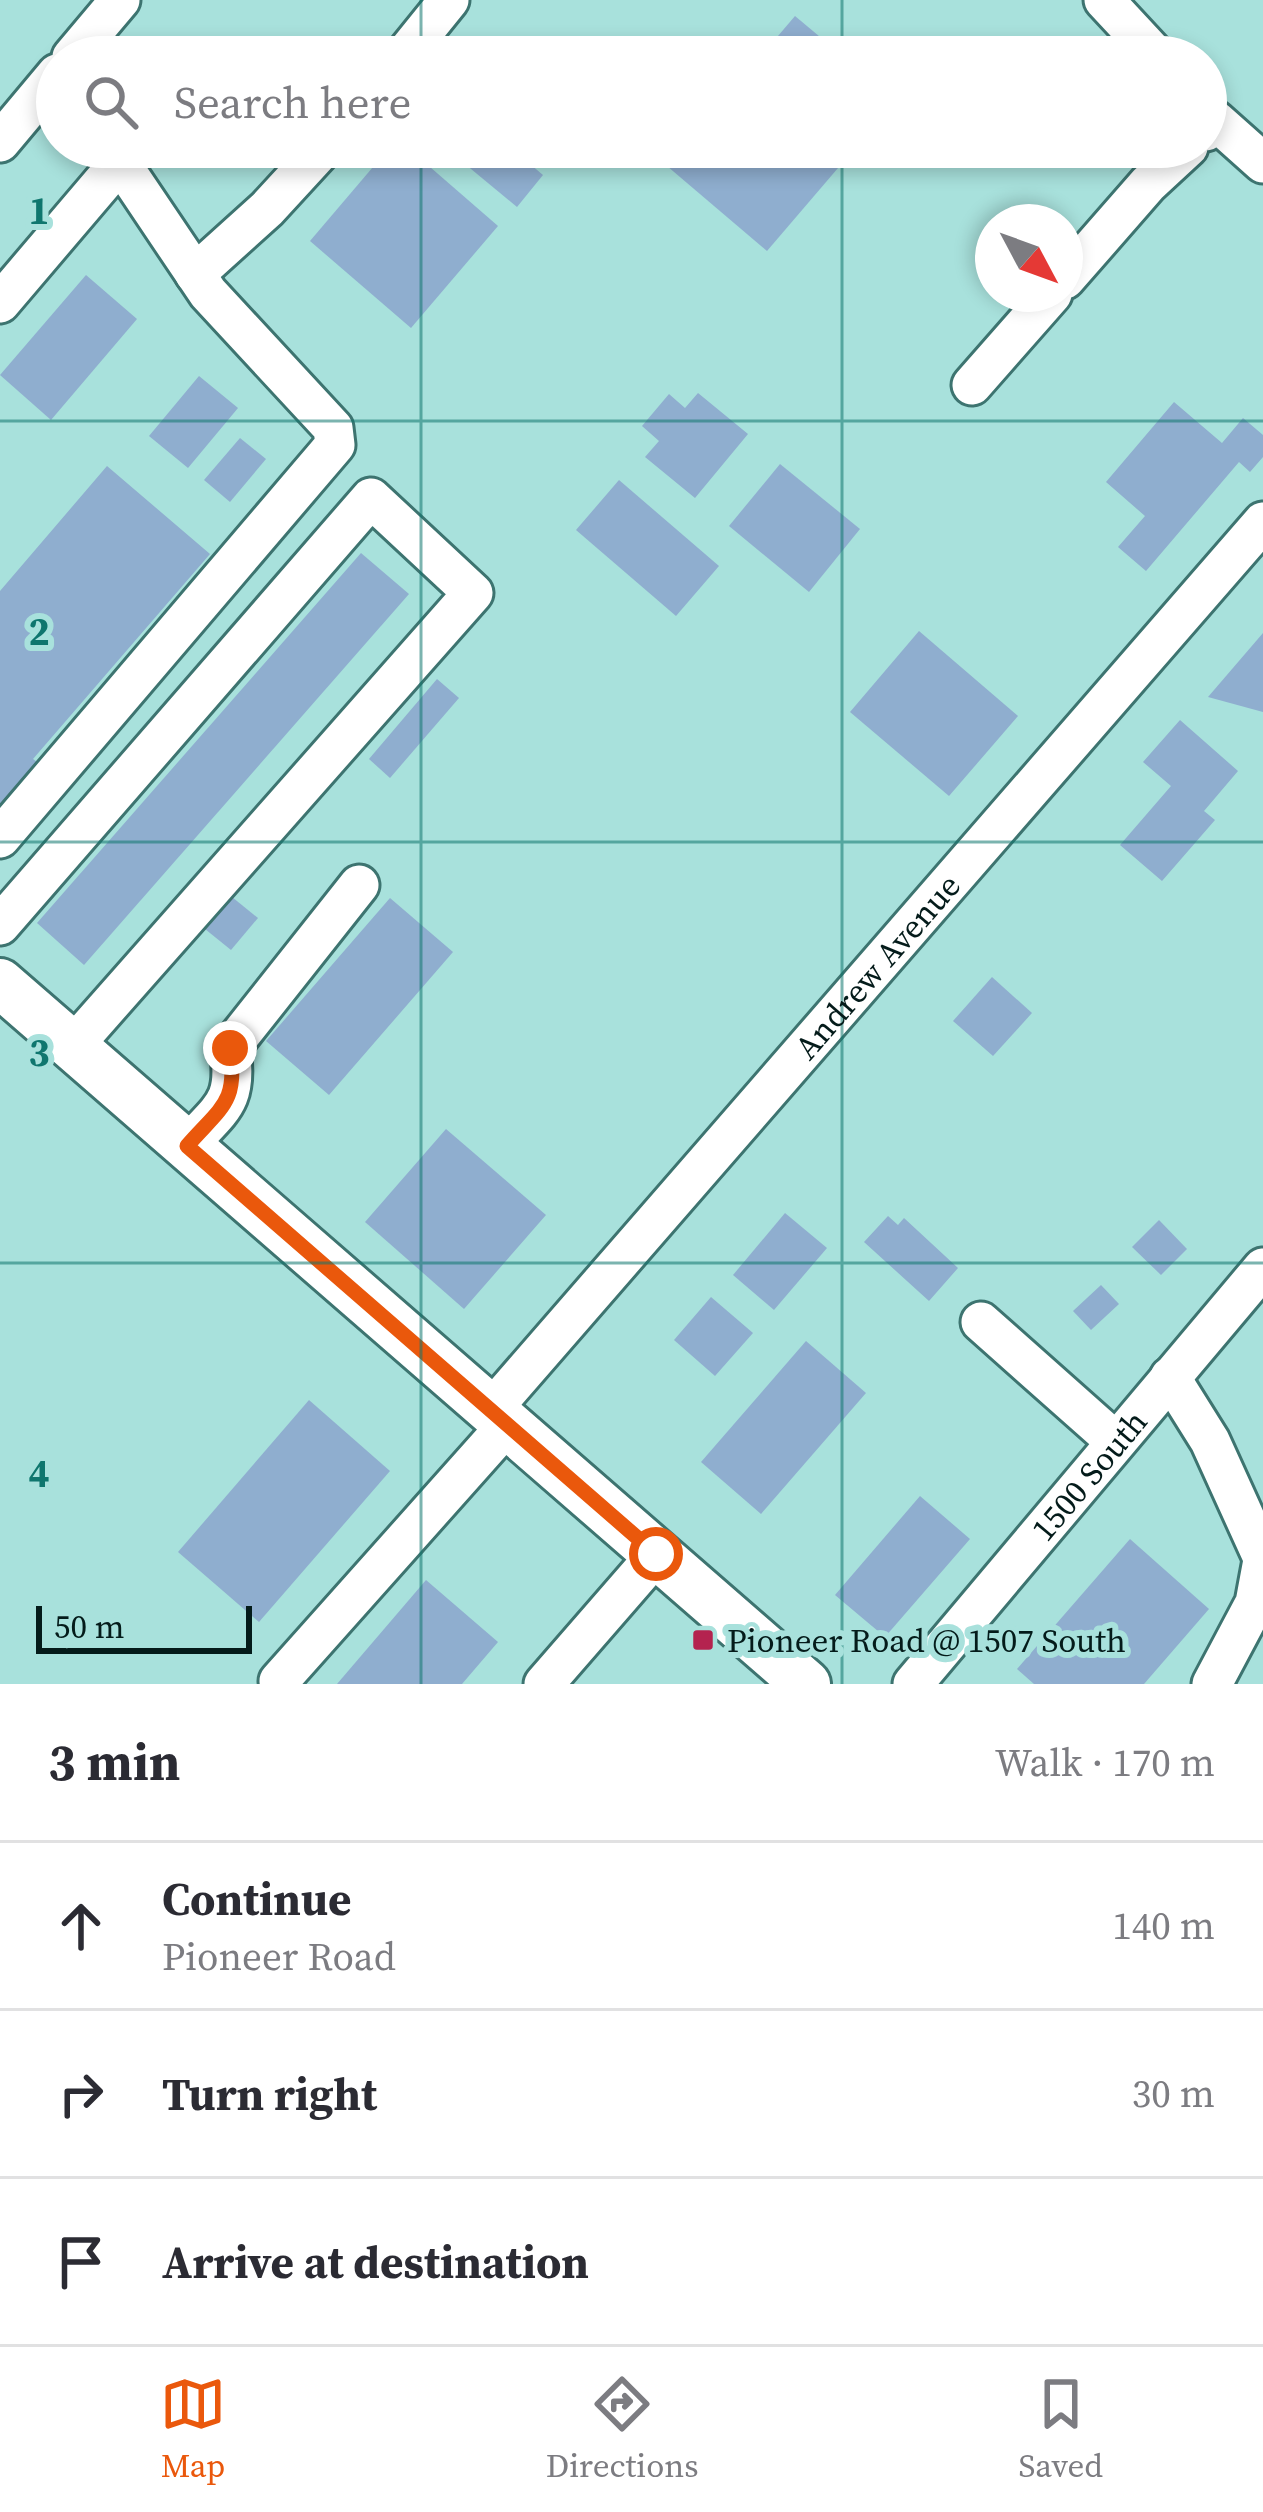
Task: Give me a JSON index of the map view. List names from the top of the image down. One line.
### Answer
{"streets":{"street":["Andrew Avenue","1500 South"]},"places":{"transit":["Pioneer Road @ 1507 South"]},"scale_bar":"50 m","north":"bottom right","page":{"search":"Search here","scale":"50 m","heading":["3 min","Walk · 170 m"],"list":[["Continue","Pioneer Road","140 m"],["Turn right","30 m"],"Arrive at destination"],"nav":["Map","Directions","Saved"]},"grid":{"rows":["1","2","3","4"]}}
